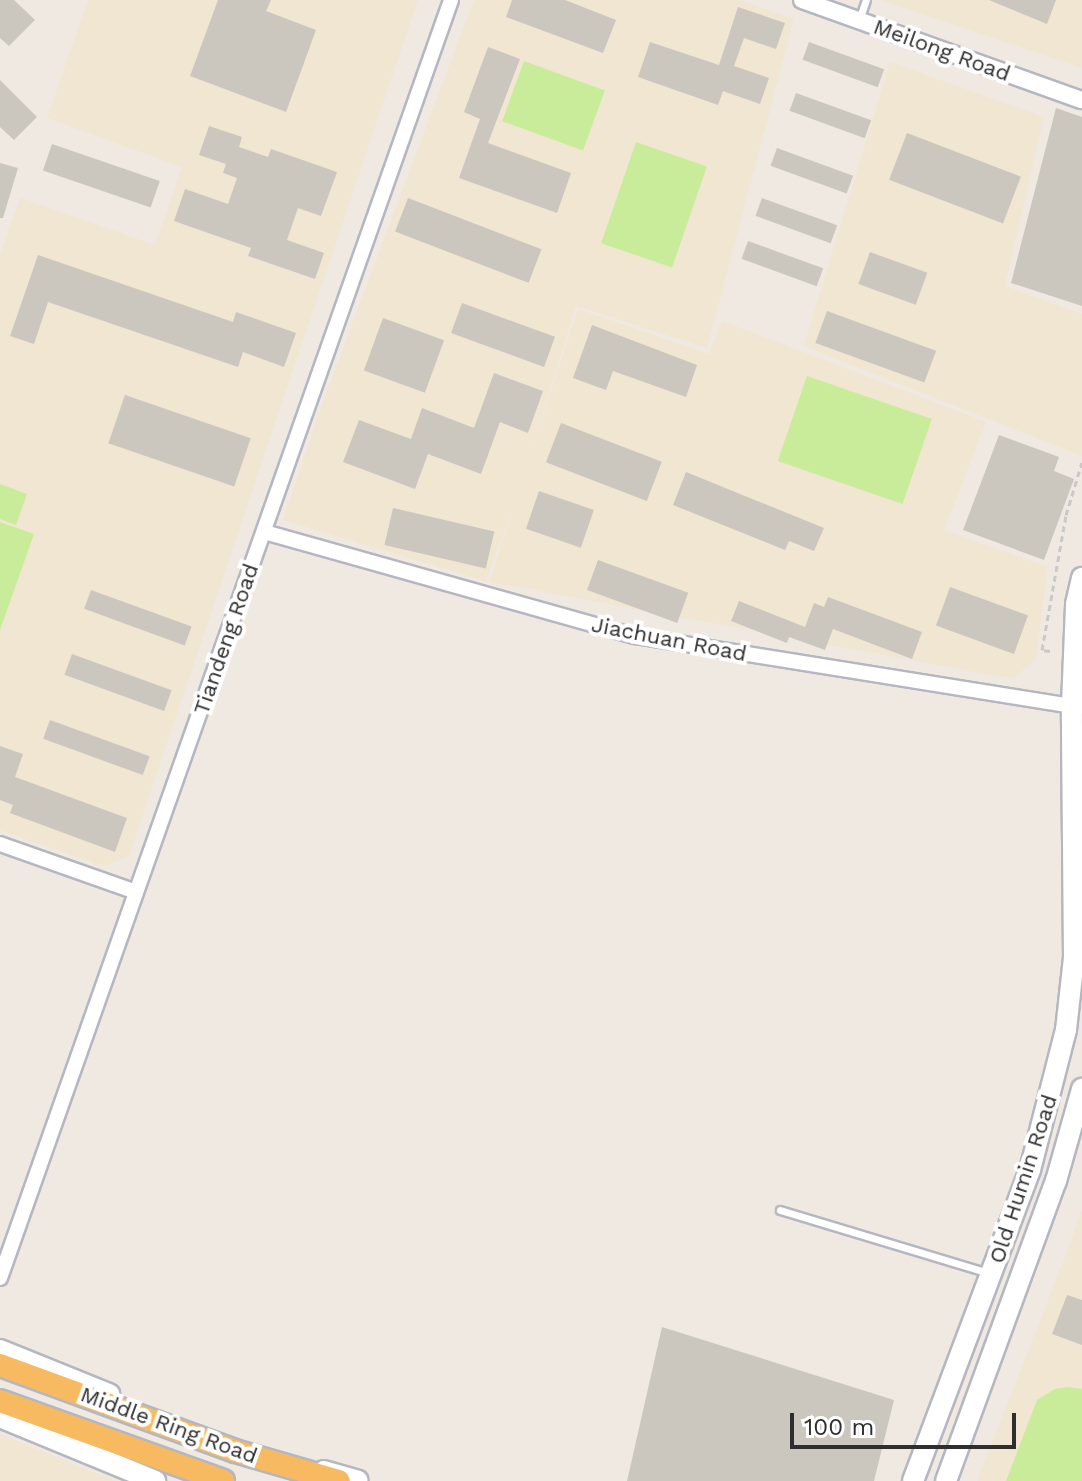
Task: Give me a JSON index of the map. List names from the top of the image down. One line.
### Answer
{"streets":{"highway":["Middle Ring Road"],"main road":["Old Humin Road"],"street":["Meilong Road","Tiandeng Road","Jiachuan Road"]},"crossings":[["Tiandeng Road","Jiachuan Road"],["Jiachuan Road","Old Humin Road"]],"scale_bar":"100 m"}
